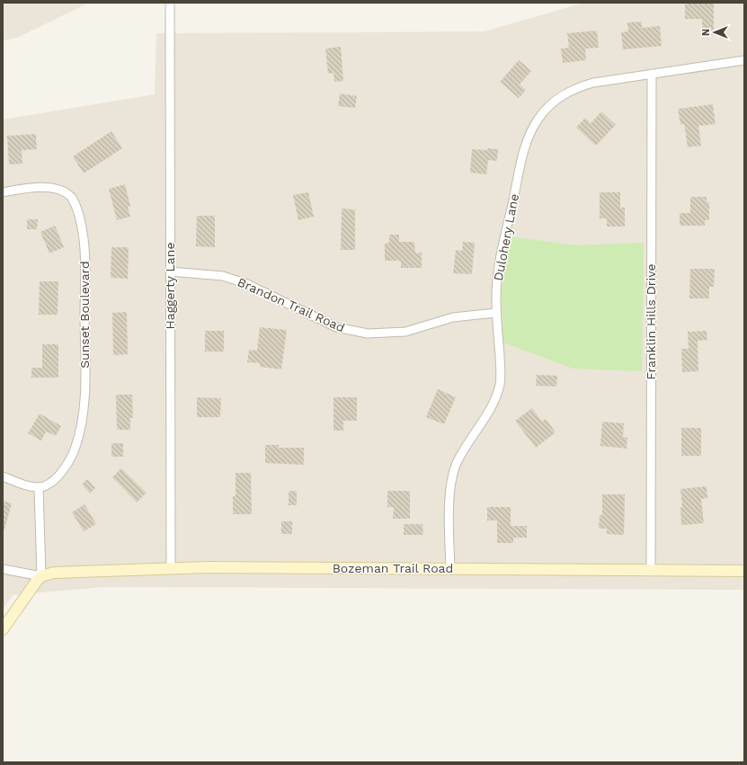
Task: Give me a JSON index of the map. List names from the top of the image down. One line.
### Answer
{"streets":{"street":["Dulohery Lane","Haggerty Lane","Brandon Trail Road","Sunset Boulevard","Franklin Hills Drive","Bozeman Trail Road"]},"crossings":[["Dulohery Lane","Brandon Trail Road"],["Dulohery Lane","Franklin Hills Drive"],["Dulohery Lane","Bozeman Trail Road"],["Haggerty Lane","Brandon Trail Road"],["Haggerty Lane","Bozeman Trail Road"],["Franklin Hills Drive","Bozeman Trail Road"]],"north":"left"}
